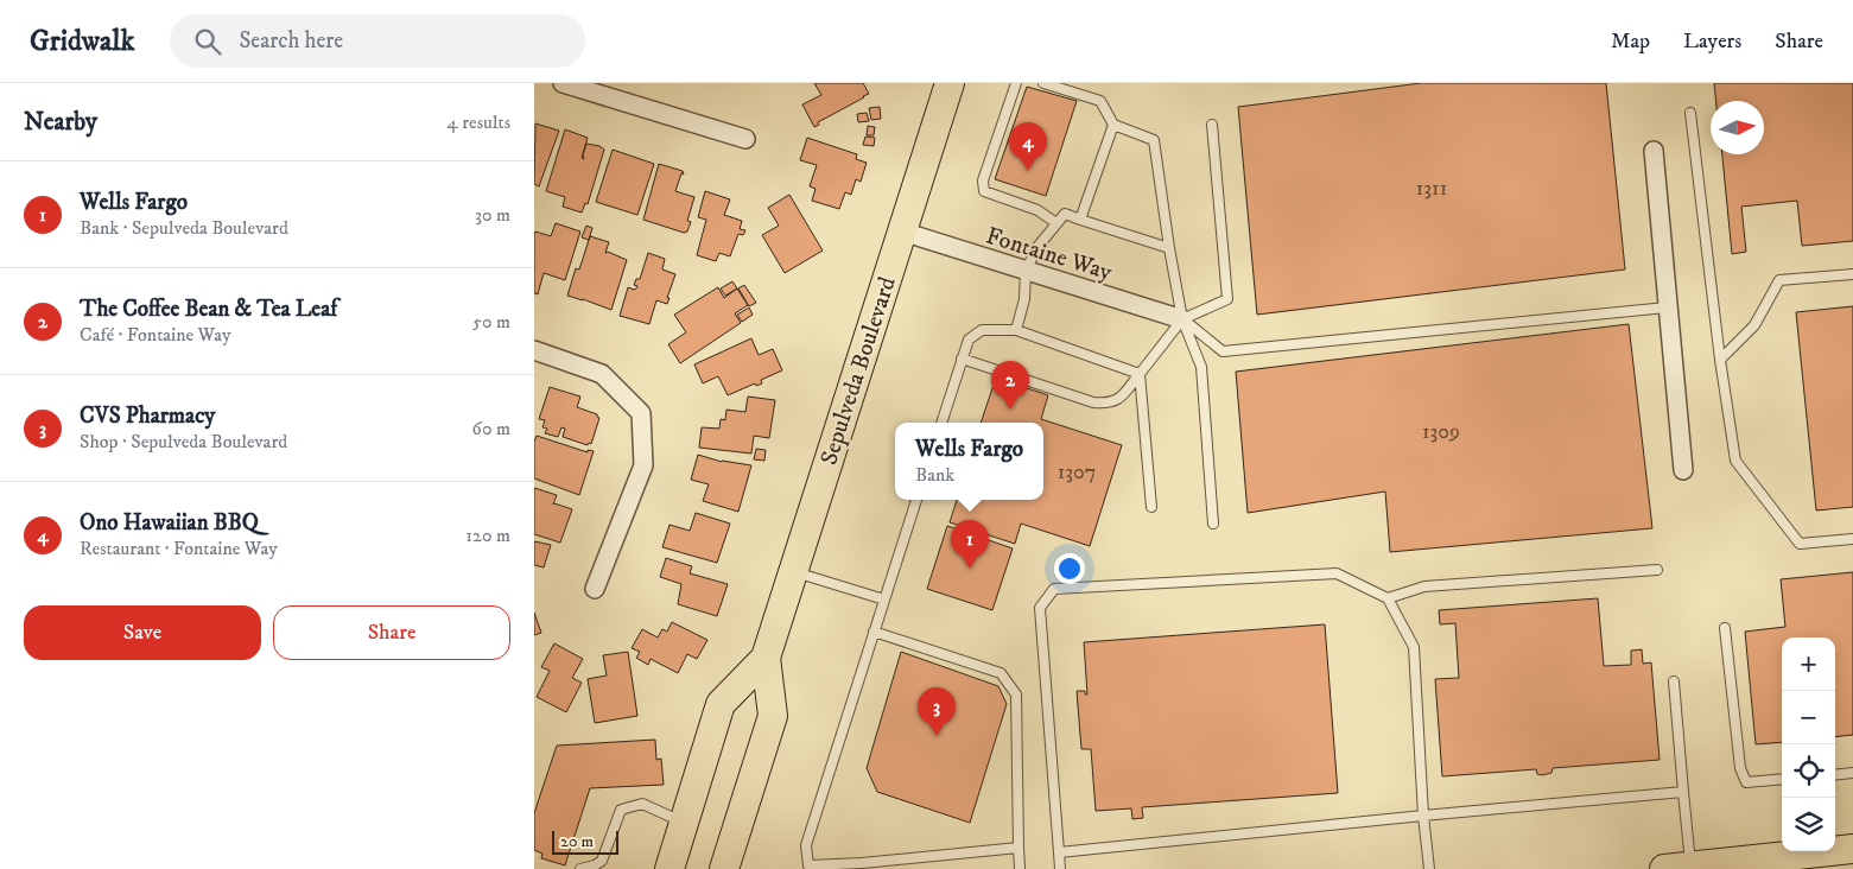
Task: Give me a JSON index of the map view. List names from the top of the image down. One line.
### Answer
{"streets":{"main road":["Sepulveda Boulevard"],"street":["Fontaine Way"]},"crossings":[["Fontaine Way","Sepulveda Boulevard"]],"house_numbers":["1311","1309","1307"],"scale_bar":"20 m","north":"right","page":{"header":"Gridwalk","search":"Search here","nav":["Map","Layers","Share"],"heading":["Nearby","4 results"],"pins":["4","2","1","3"],"list":[{"mark":"1","name":"Wells Fargo","note":"Bank · Sepulveda Boulevard","value":"30 m"},{"mark":"2","name":"The Coffee Bean & Tea Leaf","note":"Café · Fontaine Way","value":"50 m"},{"mark":"3","name":"CVS Pharmacy","note":"Shop · Sepulveda Boulevard","value":"60 m"},{"mark":"4","name":"Ono Hawaiian BBQ","note":"Restaurant · Fontaine Way","value":"120 m"}],"popup":["Wells Fargo","Bank"],"buttons":["Save","Share"],"map_buttons":["+","−"],"scale":"20 m"}}
